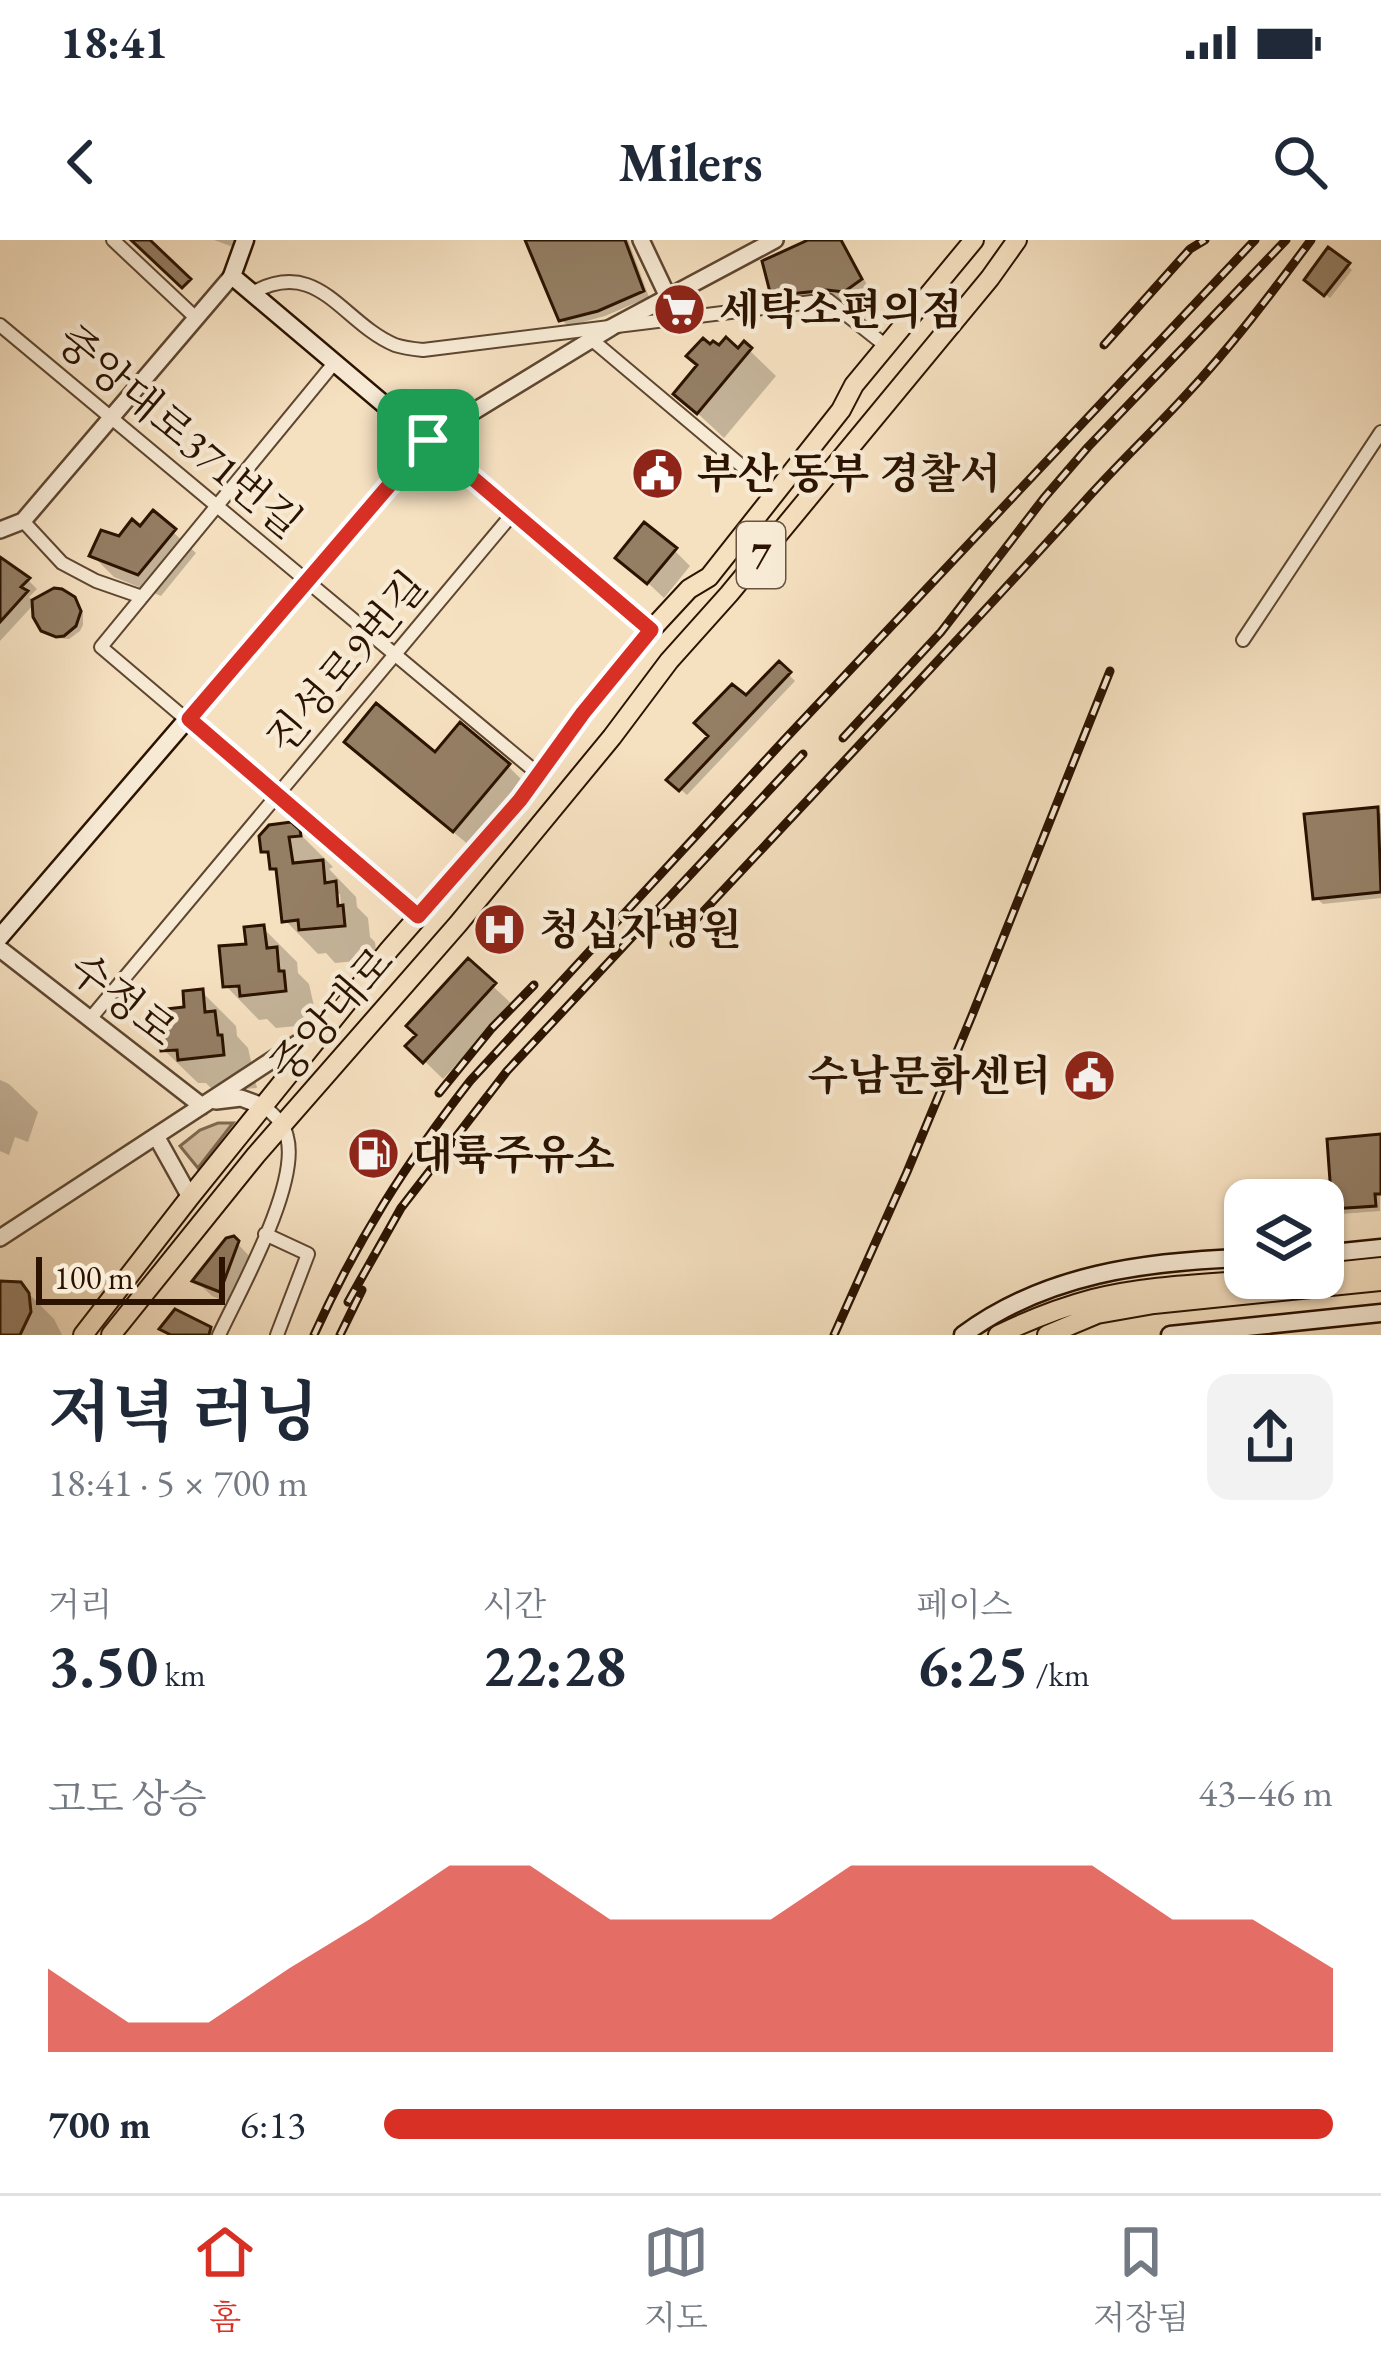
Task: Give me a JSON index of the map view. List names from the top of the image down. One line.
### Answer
{"streets":{"main road":["7","중앙대로"],"street":["중앙대로371번길","진성로9번길","수정로"]},"crossings":[["중앙대로371번길","진성로9번길"],["중앙대로371번길","중앙대로"],["진성로9번길","수정로"]],"places":{"supermarket":["세탁소편의점"],"public building":["부산 동부 경찰서","수남문화센터"],"hospital":["청십자병원"],"fuel station":["대륙주유소"]},"scale_bar":"100 m","page":{"status":"18:41","header":"Milers","scale":"100 m","heading":["저녁 러닝","18:41 · 5 × 700 m"],"stats":[["거리","3.50 km"],["시간","22:28"],["페이스","6:25 /km"]],"chart":["고도 상승","43–46 m"],"list":[{"name":"700 m","note":"6:13"}],"tabs":["홈","지도","저장됨"]}}
